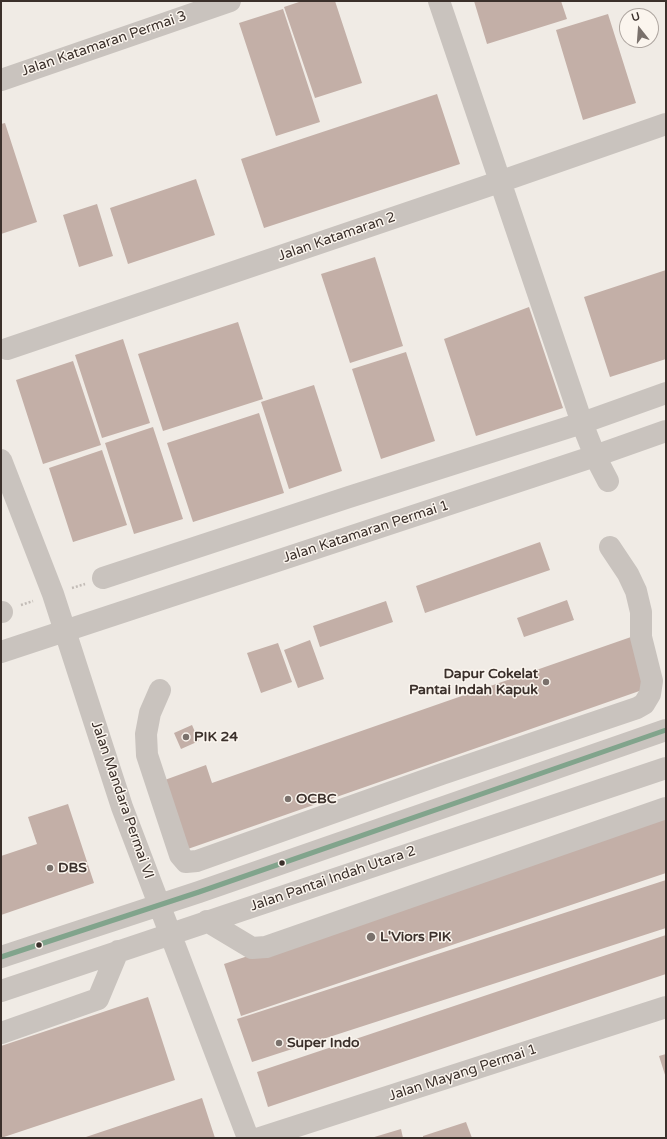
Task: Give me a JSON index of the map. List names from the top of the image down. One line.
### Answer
{"streets":{"street":["Jalan Katamaran Permai 3","Jalan Katamaran 2","Jalan Katamaran Permai 1","Jalan Mandara Permai VI","Jalan Pantai Indah Utara 2","Jalan Mayang Permai 1"]},"crossings":[["Jalan Katamaran Permai 1","Jalan Mandara Permai VI"],["Jalan Mandara Permai VI","Jalan Pantai Indah Utara 2"]],"places":["Dapur Cokelat Pantai Indah Kapuk","PIK 24","OCBC","DBS","L'Viors PIK","Super Indo"],"north":"top"}
